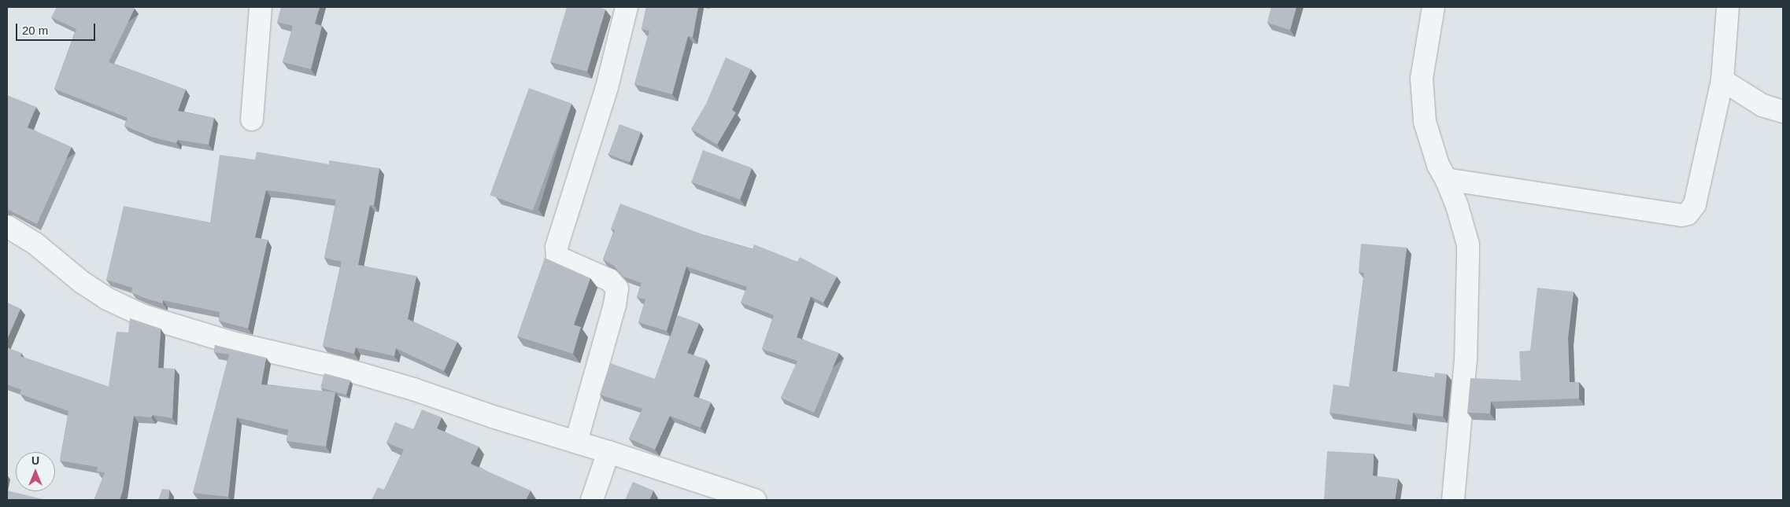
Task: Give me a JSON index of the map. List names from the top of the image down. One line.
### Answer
{"scale_bar":"20 m","north":"top"}
